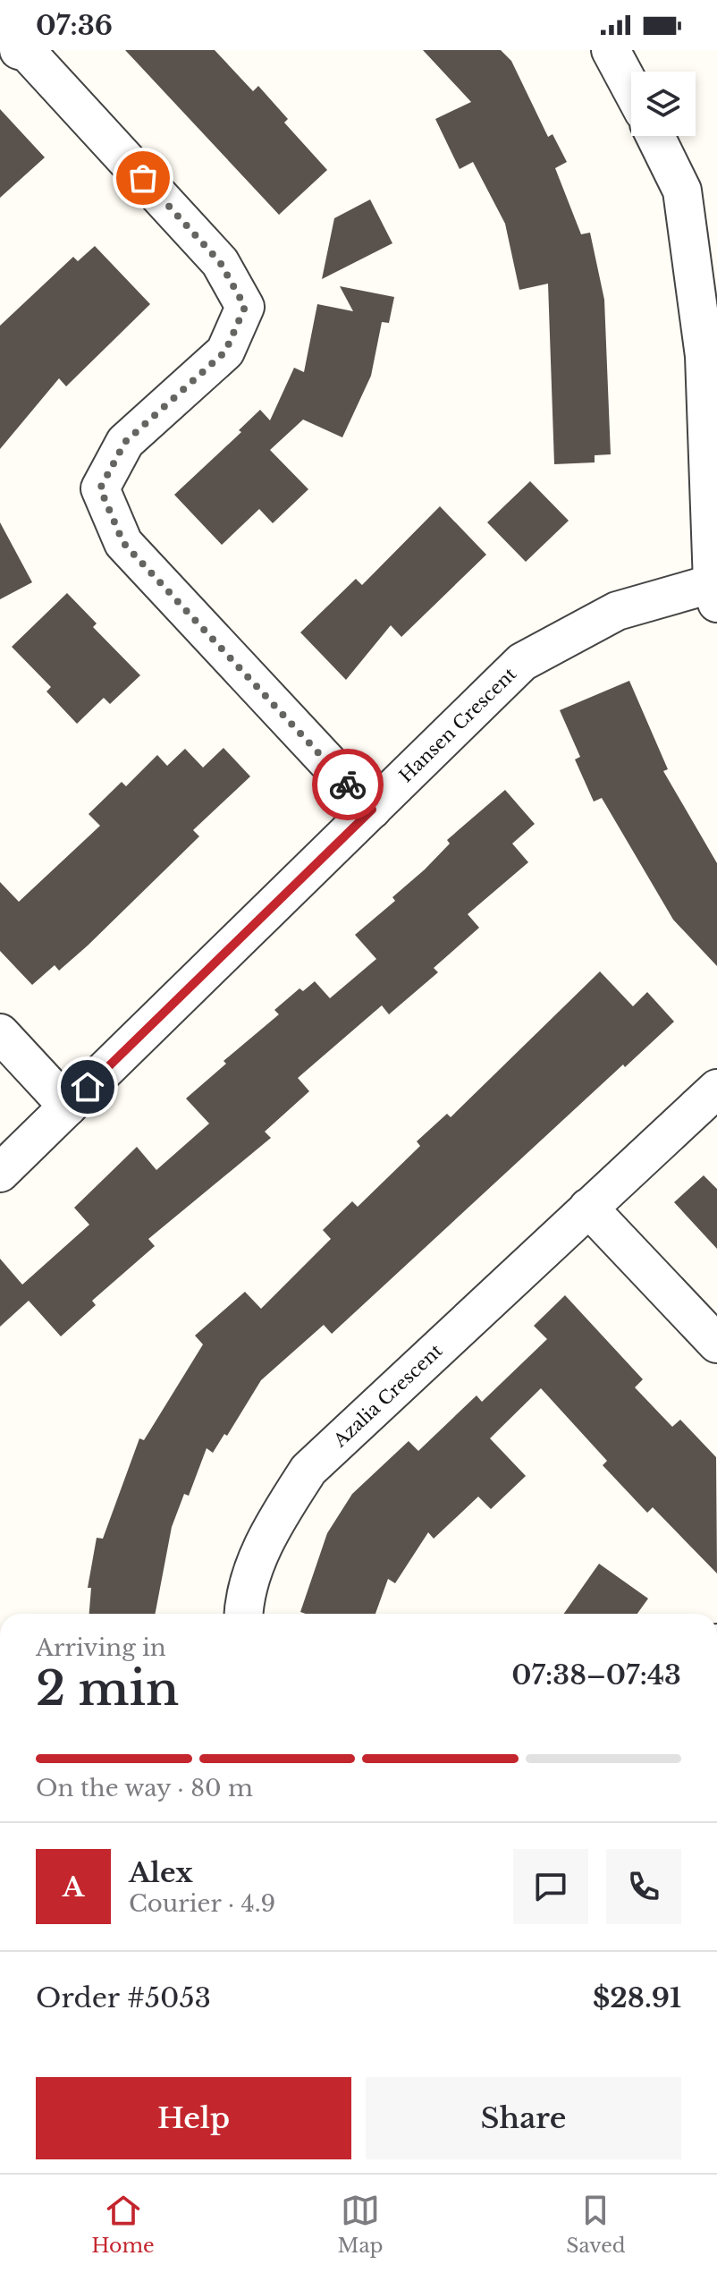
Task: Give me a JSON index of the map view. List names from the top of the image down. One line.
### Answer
{"streets":{"street":["Hansen Crescent","Azalia Crescent"]},"page":{"status":"07:36","heading":["2 min","Arriving in","07:38–07:43"],"panel":["Alex","Courier · 4.9","Order #5053","$28.91"],"bar":"On the way · 80 m","round":"A","buttons":["Help","Share"],"tabs":["Home","Map","Saved"]}}
